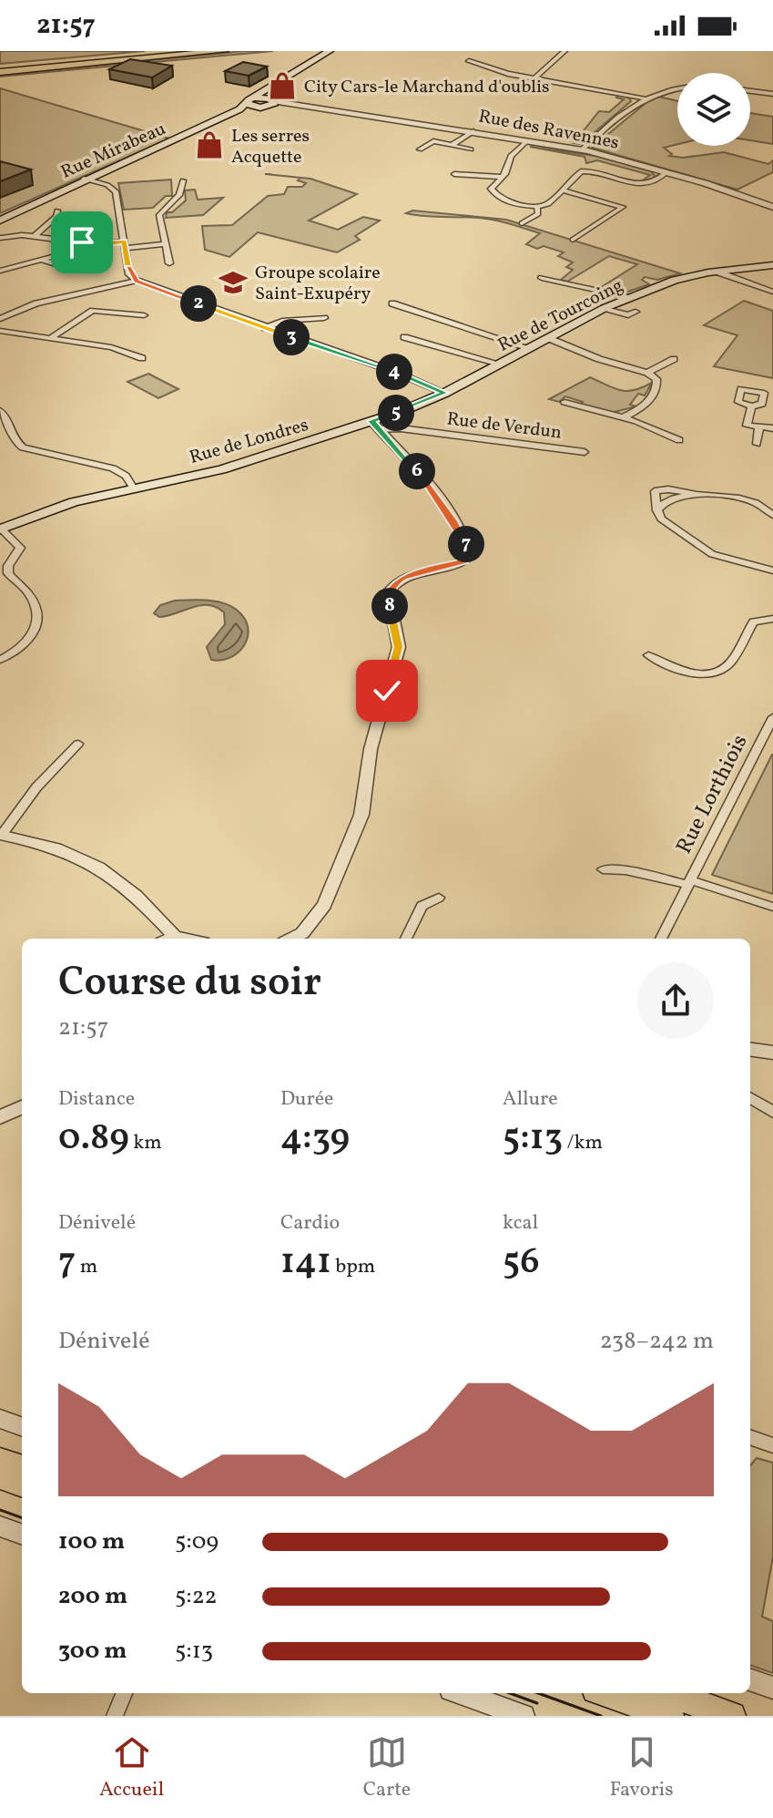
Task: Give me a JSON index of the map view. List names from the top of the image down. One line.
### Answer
{"streets":{"main road":["Rue Mirabeau","Rue de Tourcoing","Rue de Londres"],"street":["Rue des Ravennes","Rue de Verdun","Rue Lorthiois"]},"crossings":[["Rue des Ravennes","Rue Mirabeau"],["Rue de Tourcoing","Rue de Verdun"],["Rue de Tourcoing","Rue de Londres"],["Rue de Verdun","Rue de Londres"]],"places":{"shop":["City Cars-le Marchand d'oublis","Les serres Acquette"],"school or university":["Groupe scolaire Saint-Exupéry"]},"page":{"status":"21:57","pins":["2","3","4","5","6","7","8"],"heading":["Course du soir","21:57"],"stats":[["Distance","0.89 km"],["Durée","4:39"],["Allure","5:13 /km"],["Dénivelé","7 m"],["Cardio","141 bpm"],["kcal","56"]],"chart":["Dénivelé","238–242 m"],"list":[{"name":"100 m","note":"5:09"},{"name":"200 m","note":"5:22"},{"name":"300 m","note":"5:13"}],"tabs":["Accueil","Carte","Favoris"]}}
